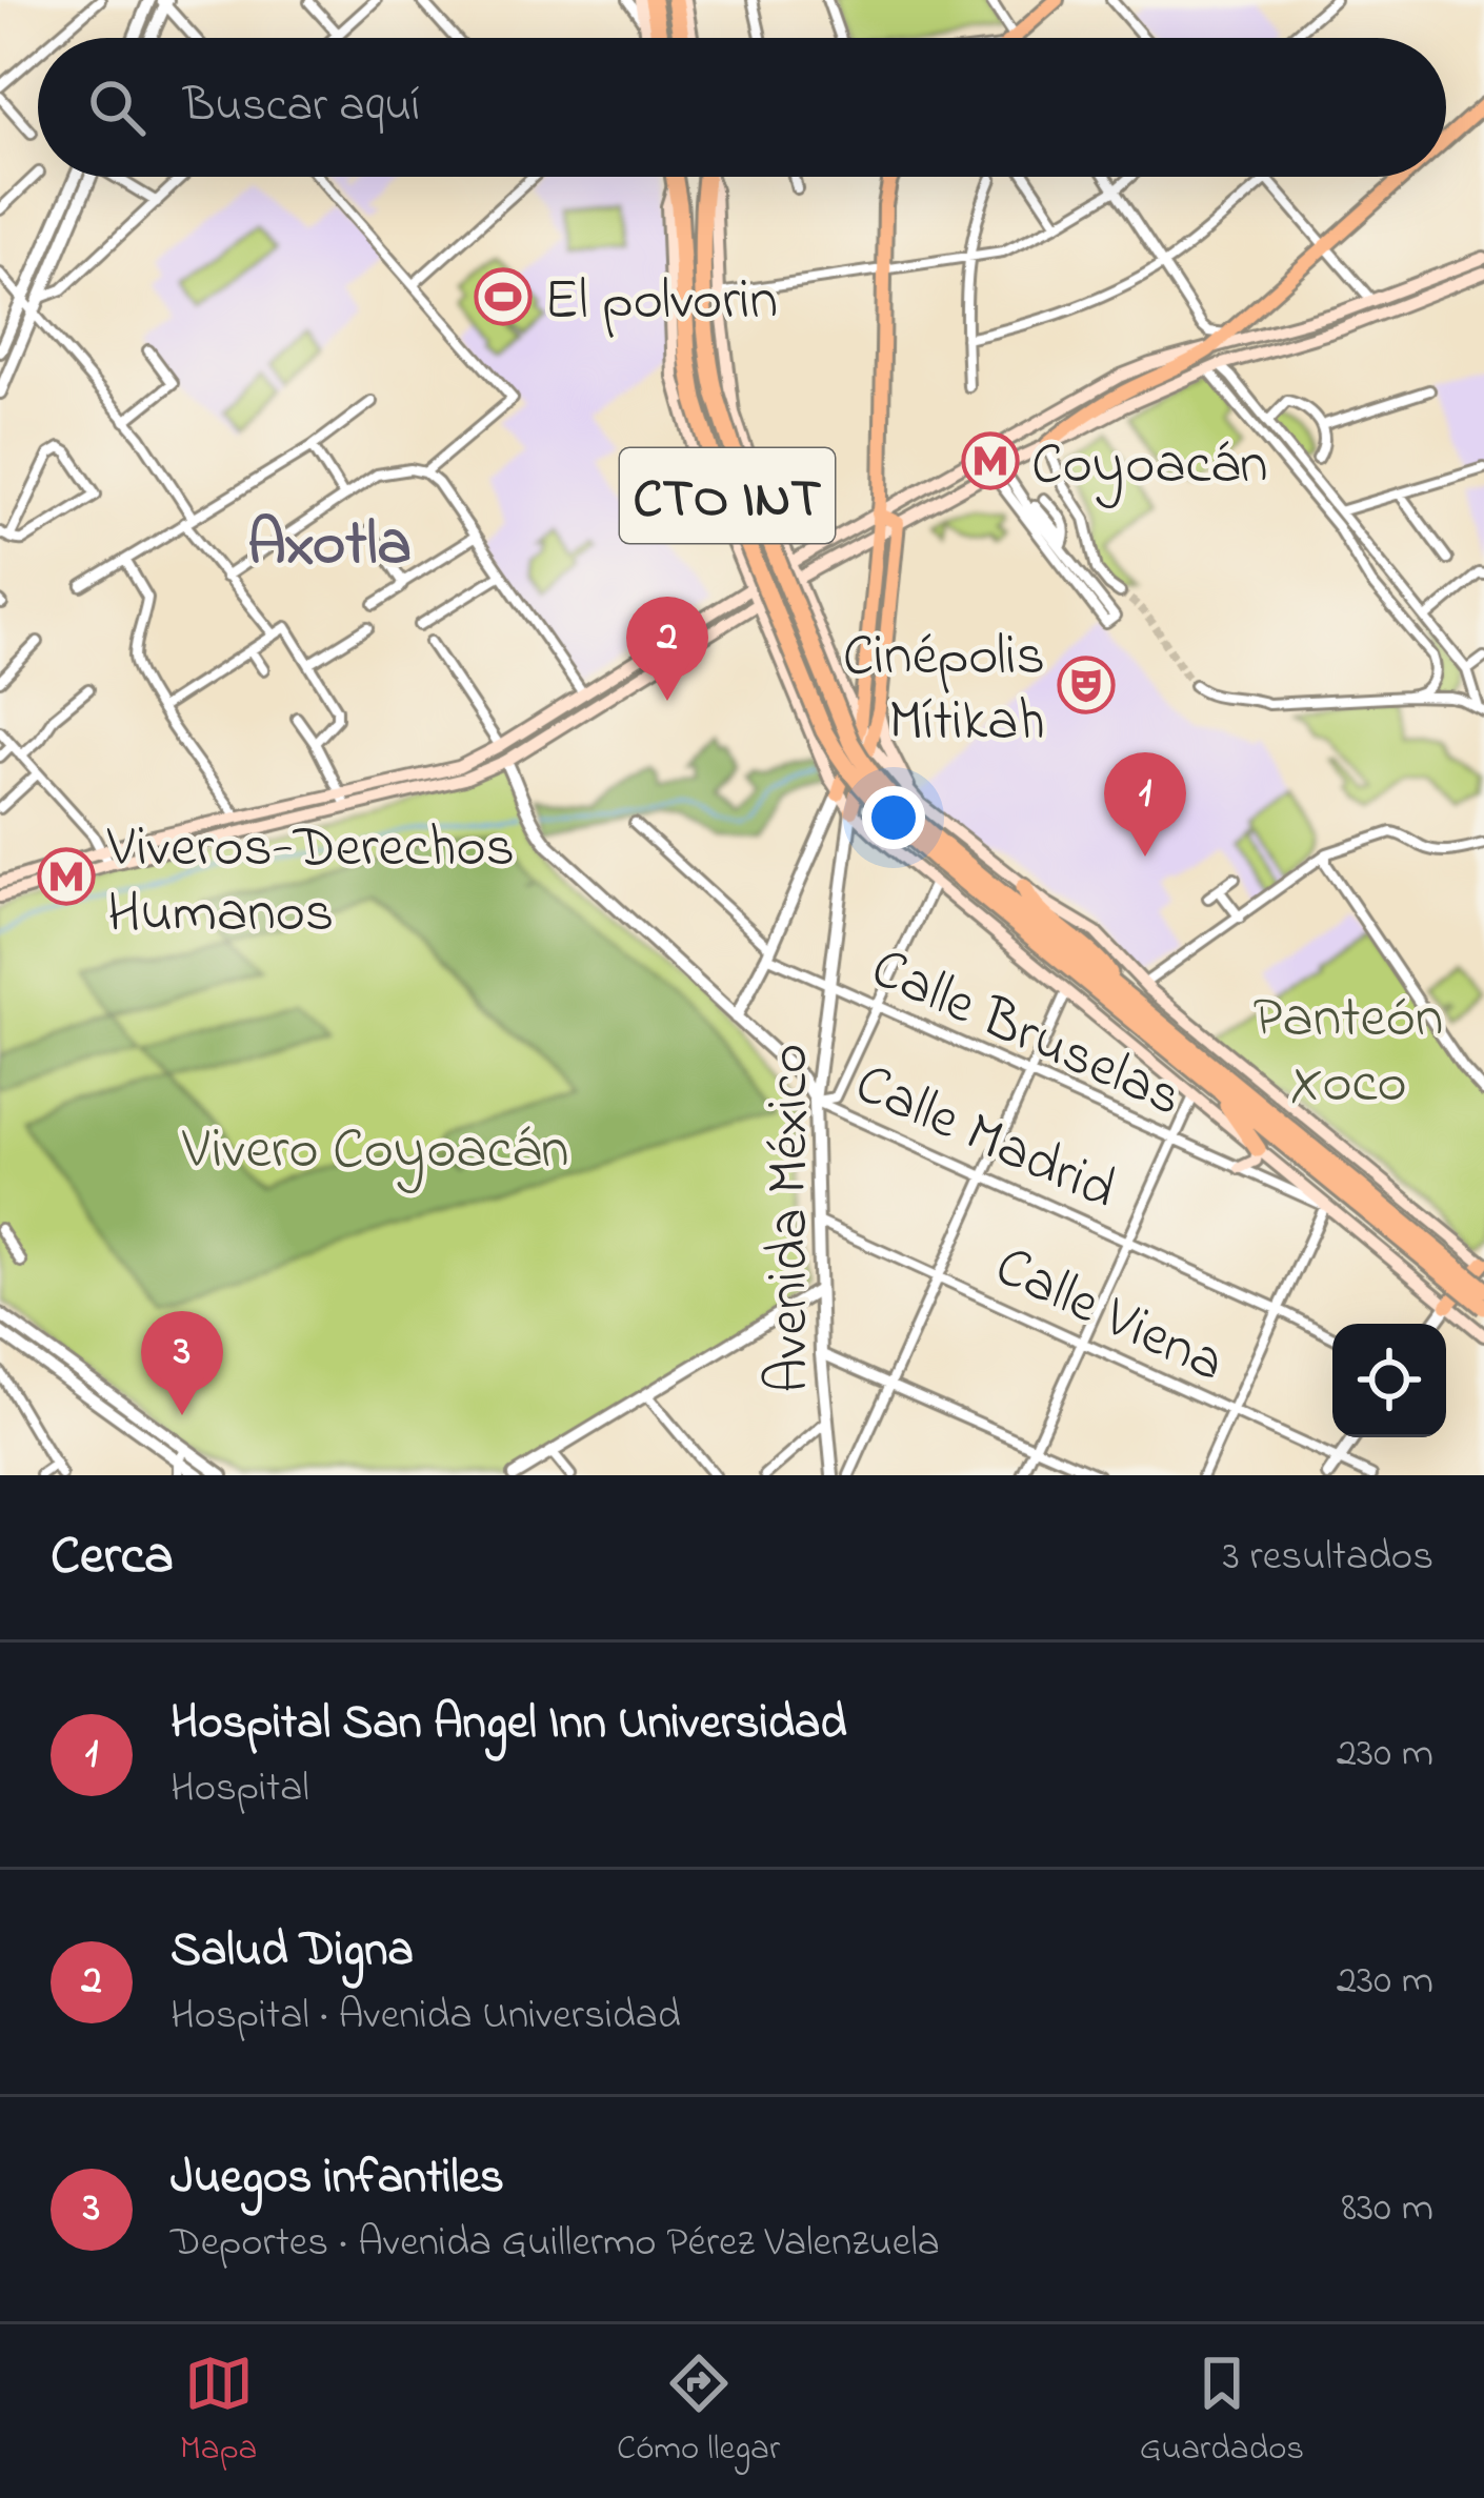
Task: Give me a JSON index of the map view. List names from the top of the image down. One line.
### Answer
{"streets":{"highway":["CTO INT"],"street":["Calle Bruselas","Calle Madrid","Avenida México","Calle Viena"]},"crossings":[["CTO INT","Calle Bruselas"],["CTO INT","Avenida México"],["Calle Bruselas","Avenida México"],["Calle Madrid","Avenida México"],["Avenida México","Calle Viena"]],"districts":["Axotla"],"parks":["Panteón Xoco","Vivero Coyoacán"],"places":{"sports":["El polvorin"],"metro station":["Coyoacán","Viveros-Derechos Humanos"],"theatre":["Cinépolis Mítikah"]},"page":{"search":"Buscar aquí","pins":["2","1","3"],"heading":["Cerca","3 resultados"],"list":[{"mark":"1","name":"Hospital San Angel Inn Universidad","note":"Hospital","value":"230 m"},{"mark":"2","name":"Salud Digna","note":"Hospital · Avenida Universidad","value":"230 m"},{"mark":"3","name":"Juegos infantiles","note":"Deportes · Avenida Guillermo Pérez Valenzuela","value":"830 m"}],"nav":["Mapa","Cómo llegar","Guardados"]}}
